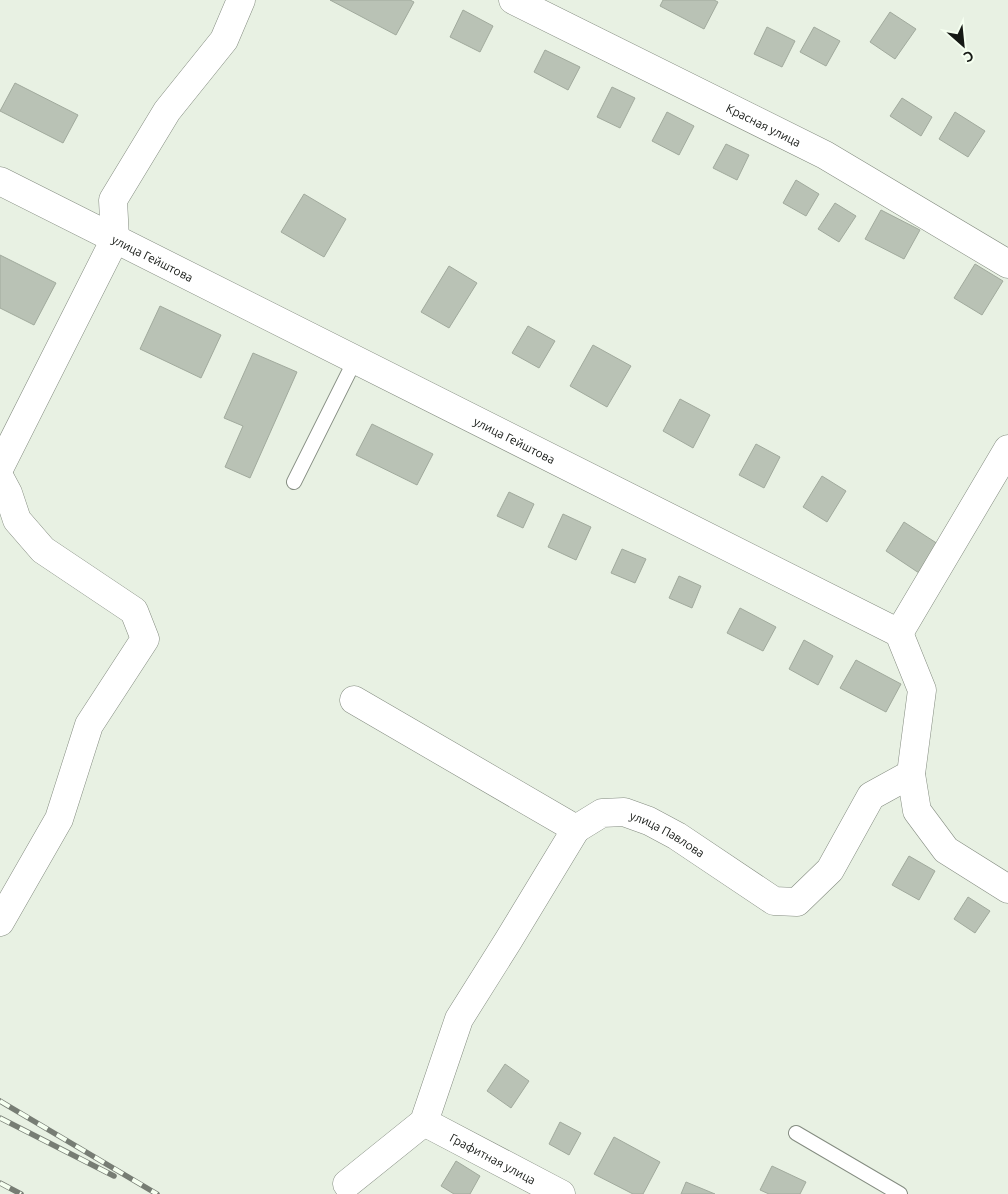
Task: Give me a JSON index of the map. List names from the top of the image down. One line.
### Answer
{"streets":{"street":["Красная улица","улица Гейштова","улица Павлова","Графитная улица"]},"north":"bottom right"}
